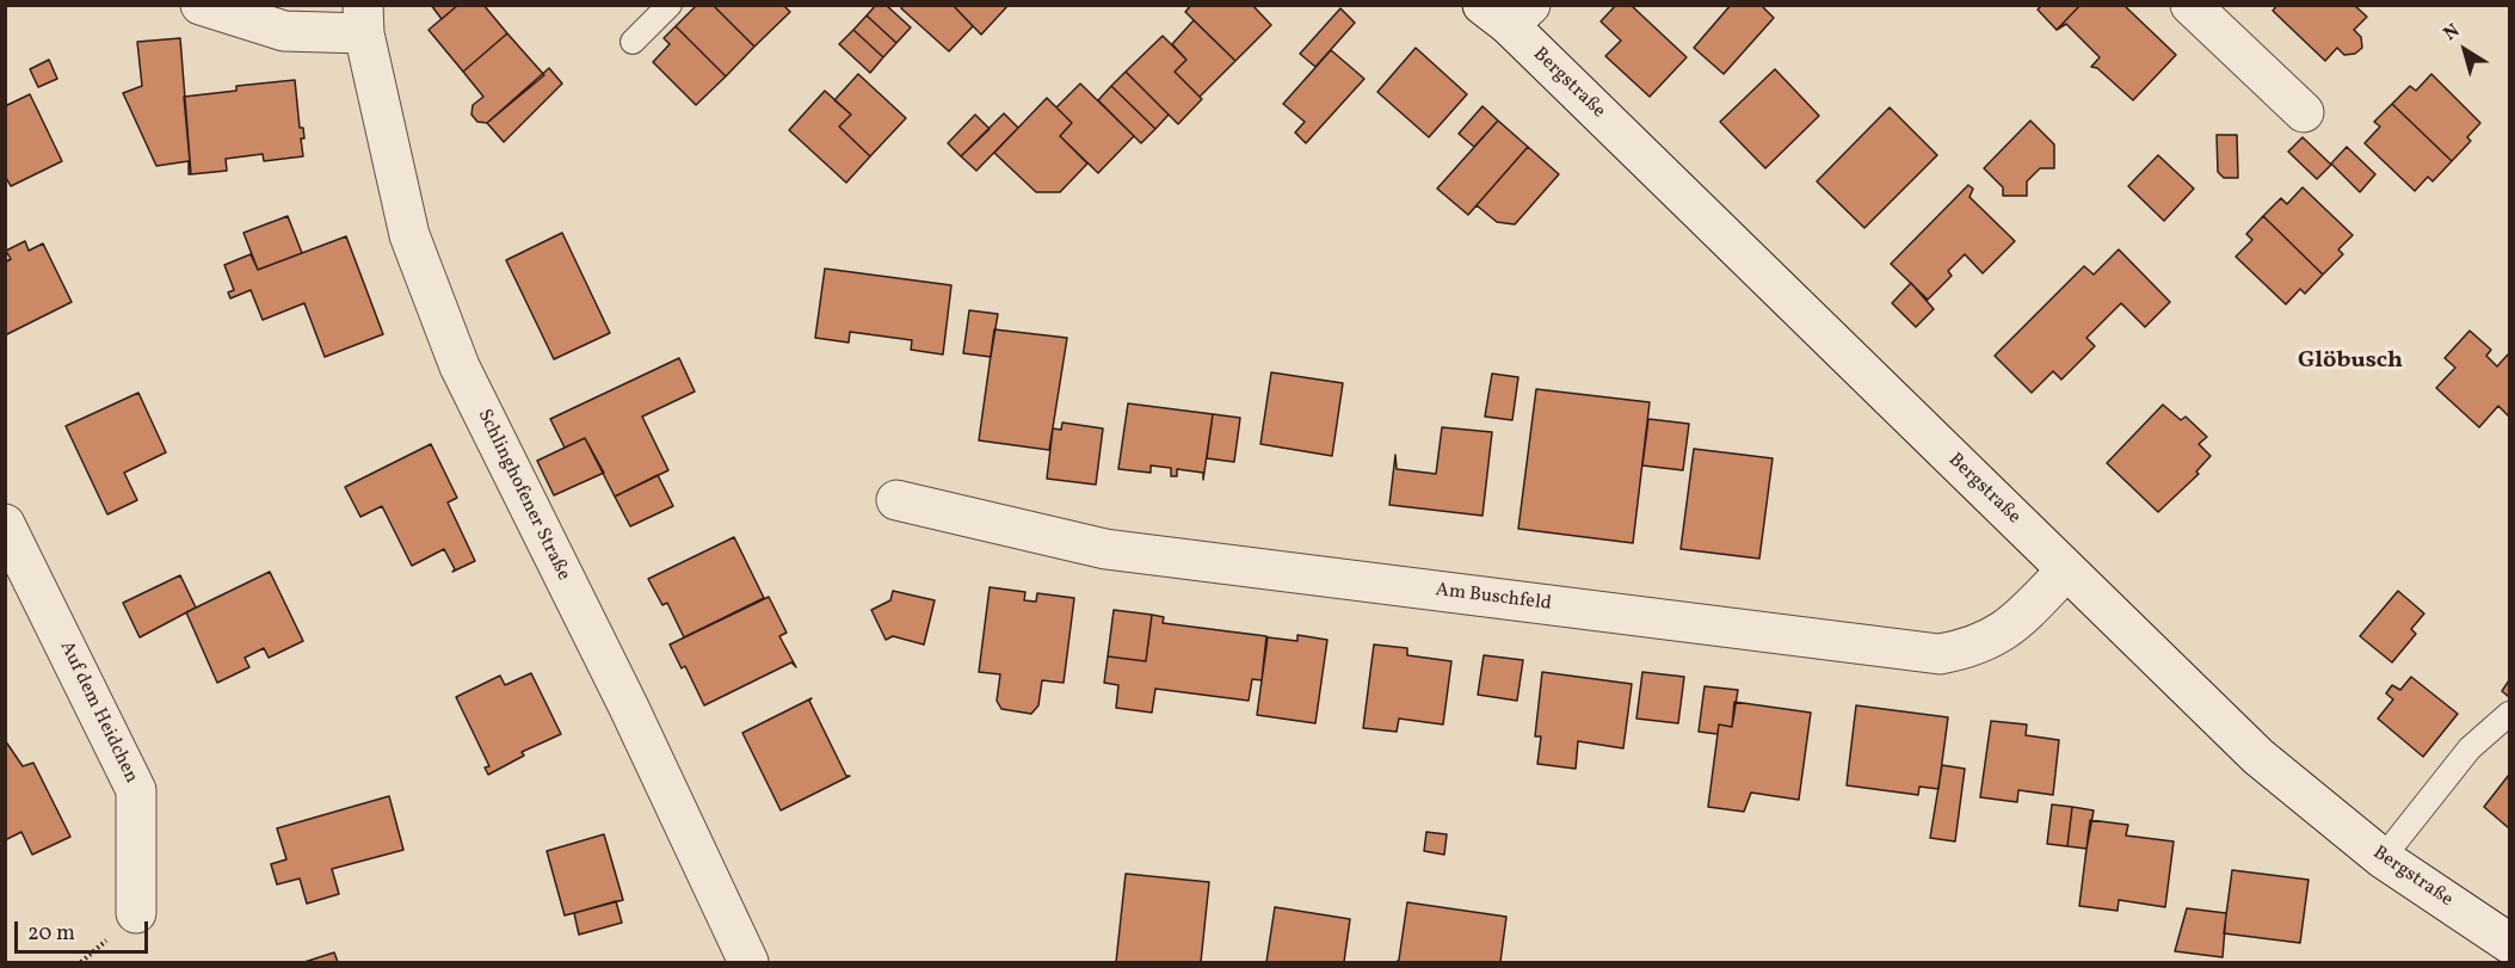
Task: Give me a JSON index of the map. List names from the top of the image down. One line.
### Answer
{"streets":{"street":["Bergstraße","Schlinghofener Straße","Am Buschfeld","Auf dem Heidchen"]},"crossings":[["Bergstraße","Am Buschfeld"]],"districts":["Glöbusch"],"scale_bar":"20 m","north":"top left"}
